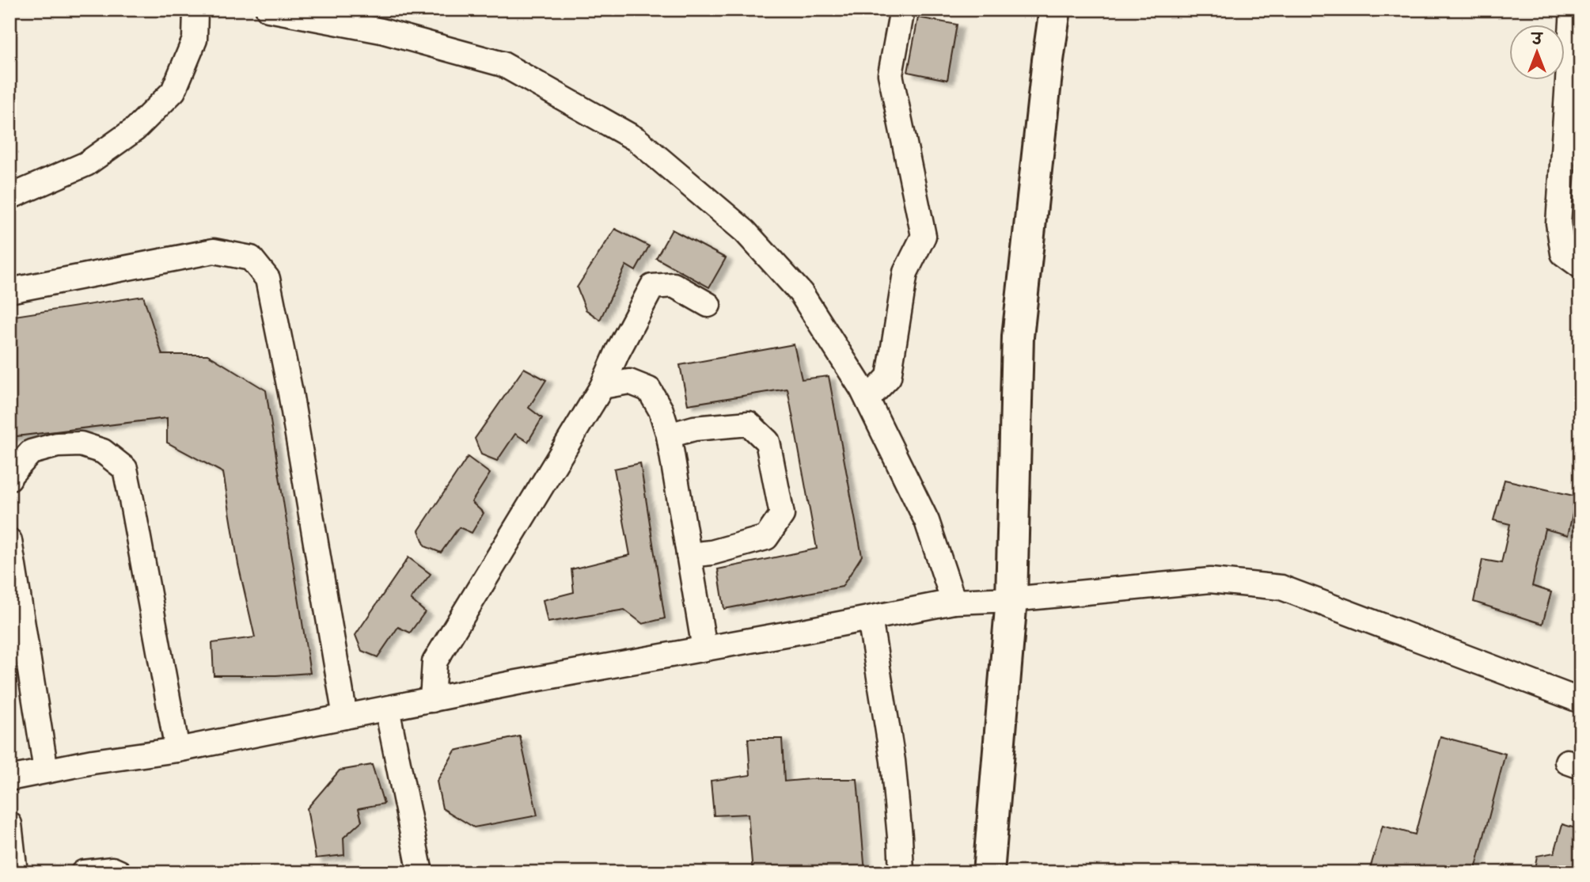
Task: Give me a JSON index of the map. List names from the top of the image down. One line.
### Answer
{"north":"top"}
